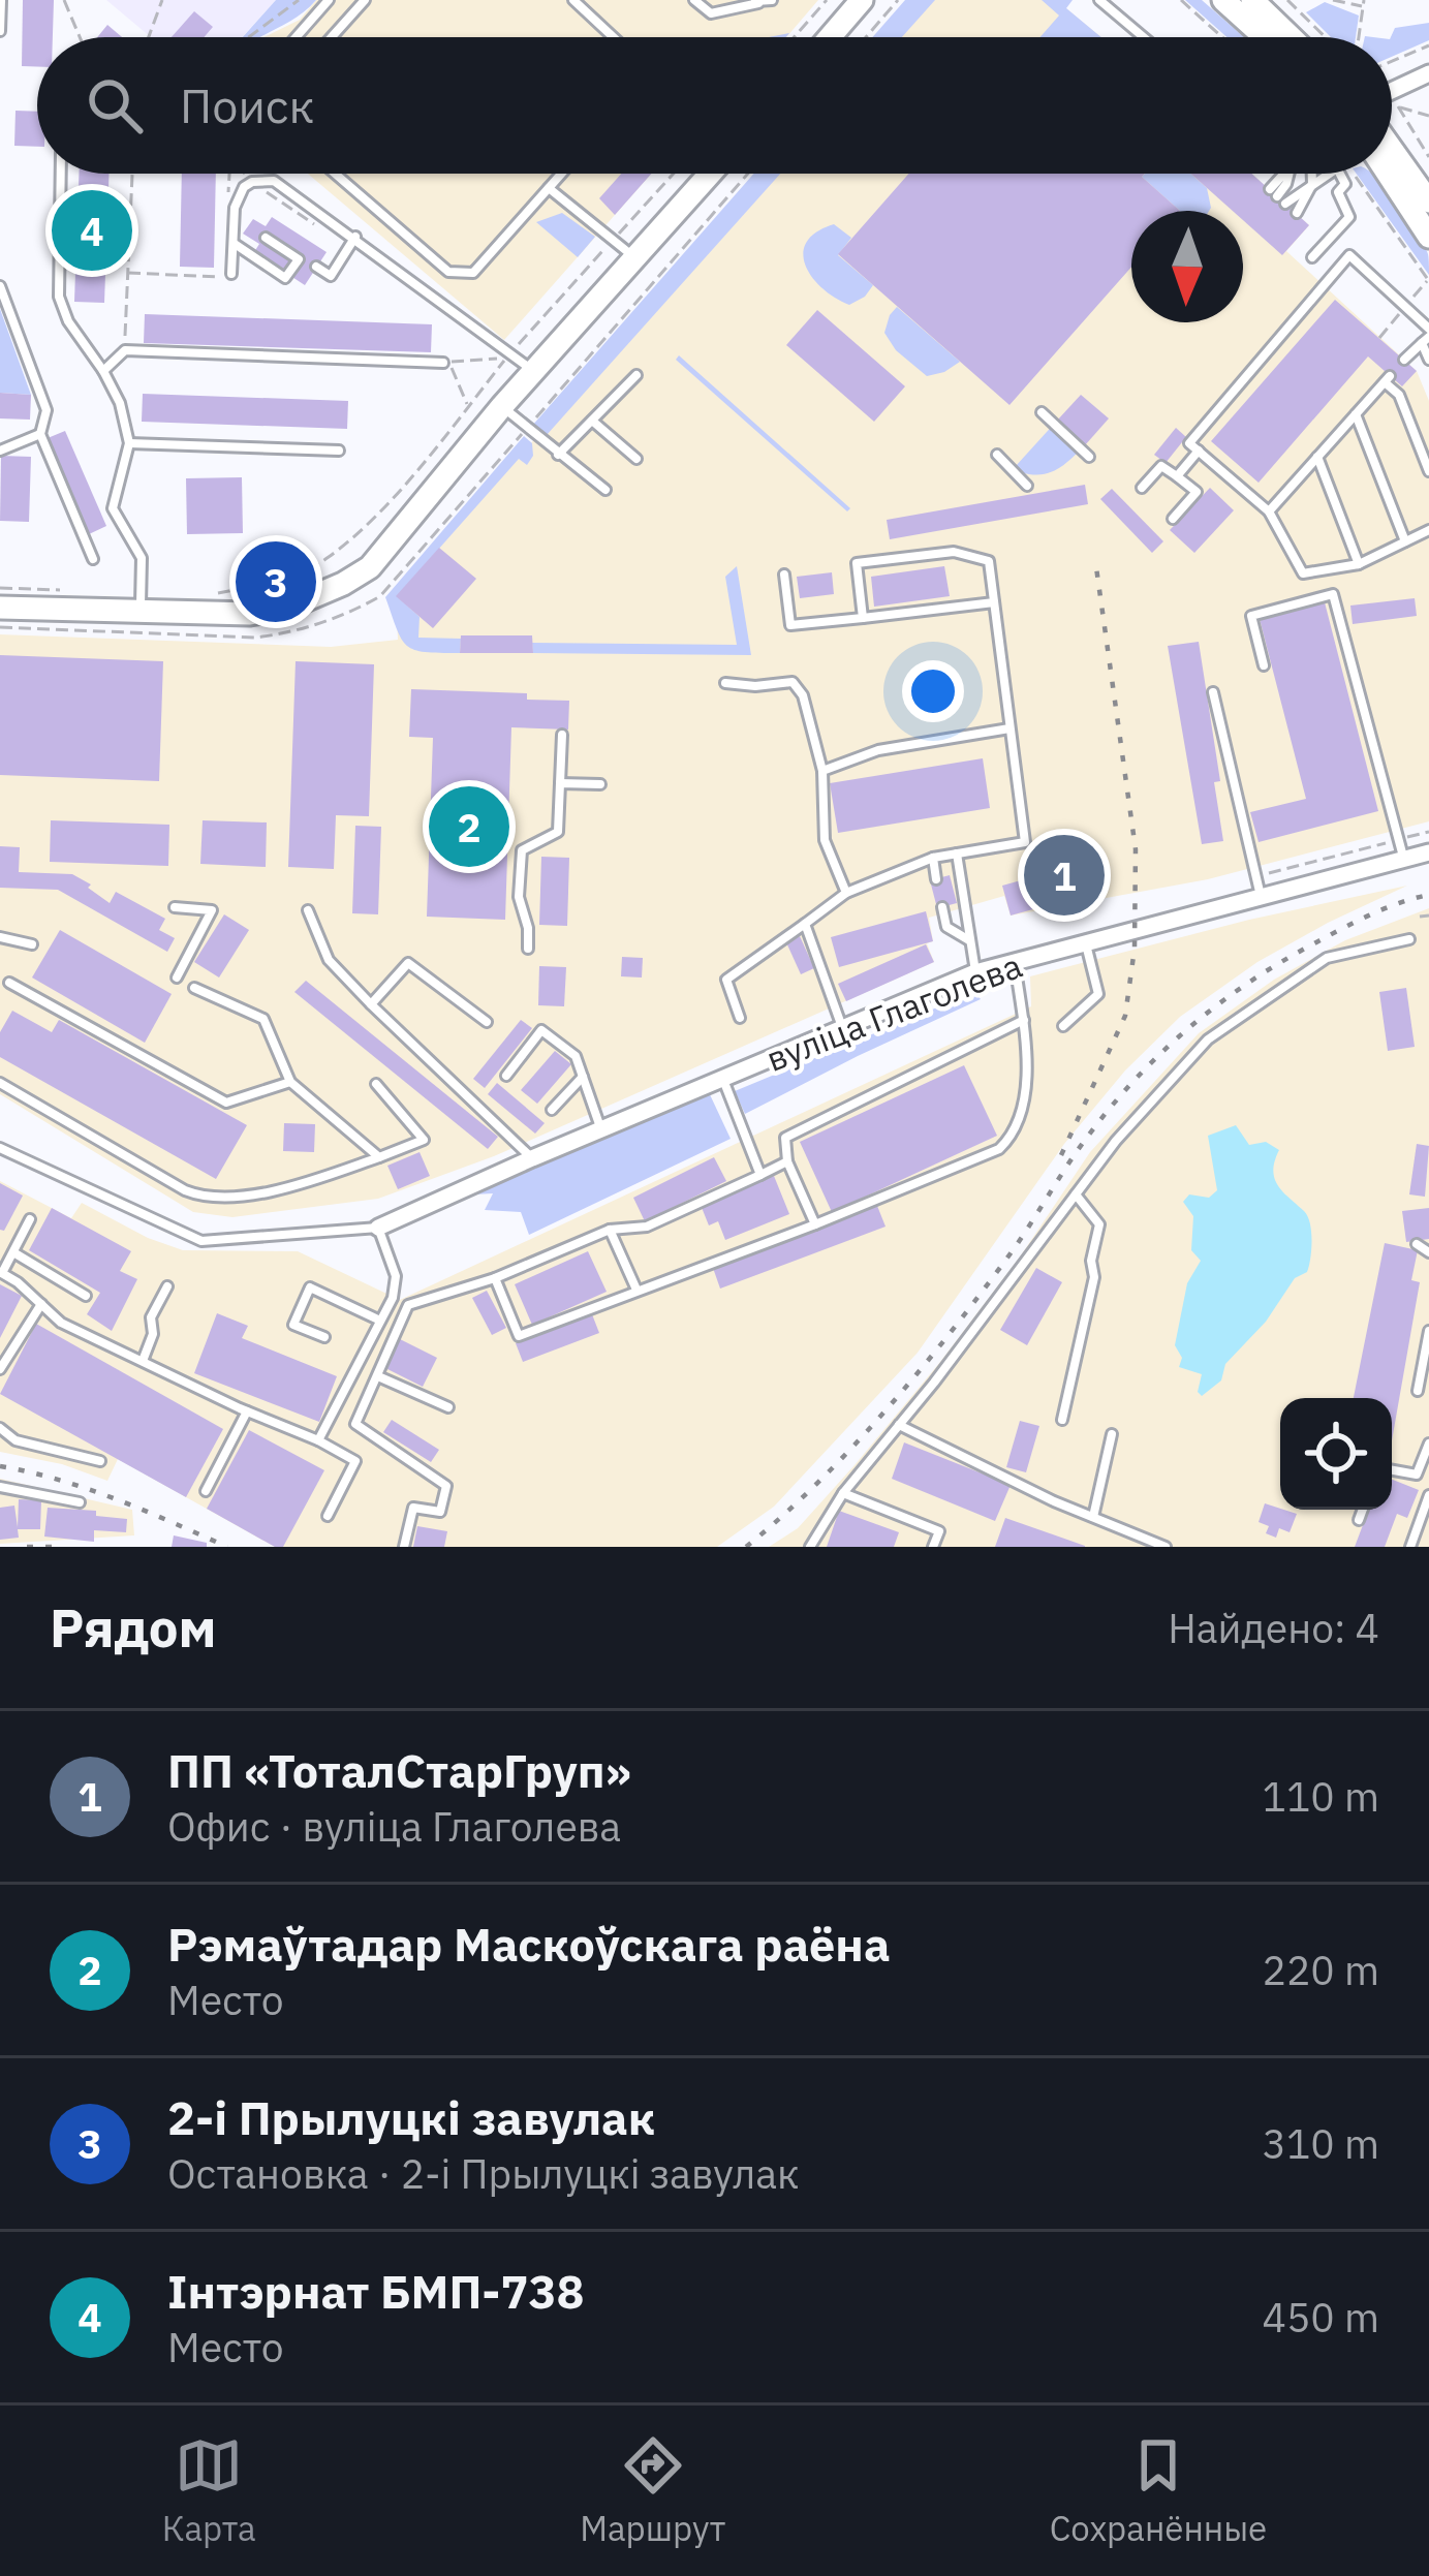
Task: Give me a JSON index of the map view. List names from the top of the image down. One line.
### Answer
{"streets":{"street":["вуліца Глаголева"]},"north":"bottom","page":{"search":"Поиск","pins":["4","3","2","1"],"heading":["Рядом","Найдено: 4"],"list":[{"mark":"1","name":"ПП «ТоталСтарГруп»","note":"Офис · вуліца Глаголева","value":"110 m"},{"mark":"2","name":"Рэмаўтадар Маскоўскага раёна","note":"Место","value":"220 m"},{"mark":"3","name":"2-і Прылуцкі завулак","note":"Остановка · 2-і Прылуцкі завулак","value":"310 m"},{"mark":"4","name":"Інтэрнат БМП-738","note":"Место","value":"450 m"}],"nav":["Карта","Маршрут","Сохранённые"]}}
